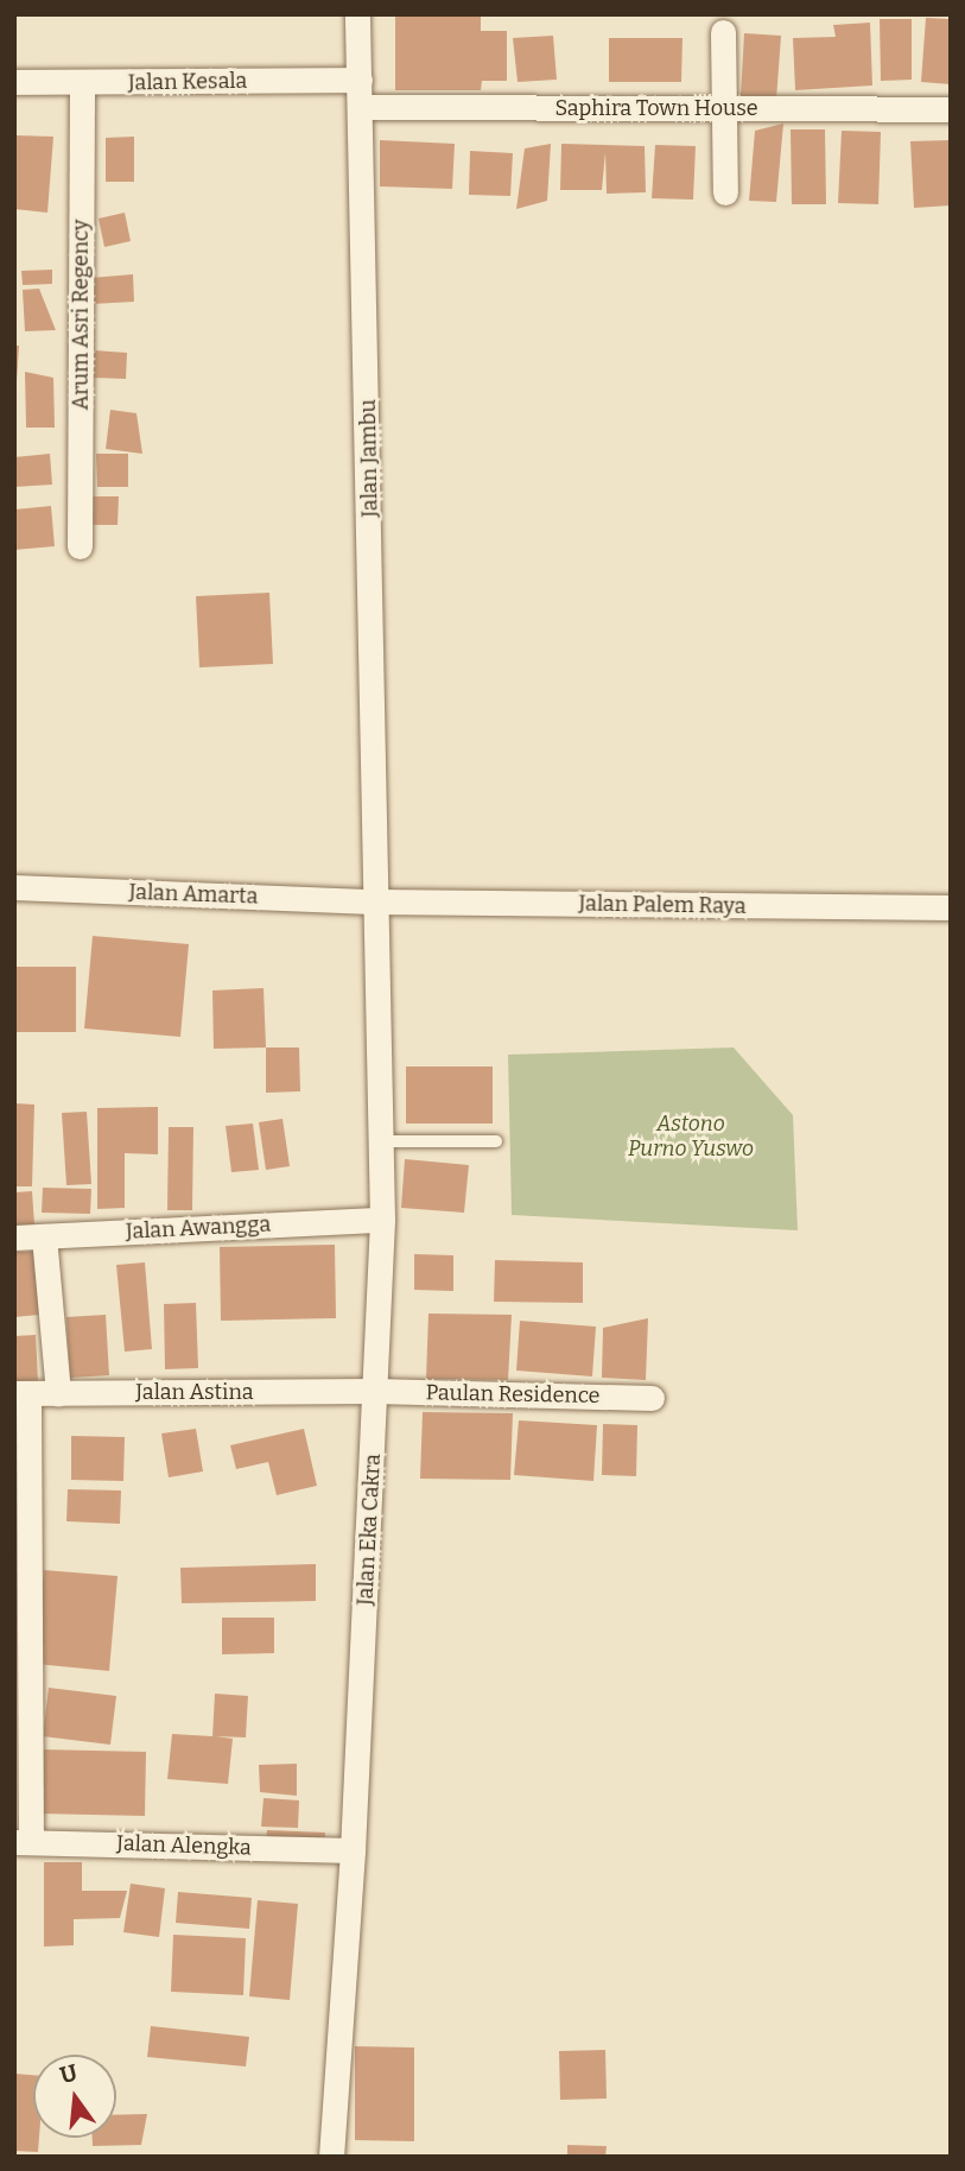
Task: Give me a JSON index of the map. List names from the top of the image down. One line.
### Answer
{"streets":{"street":["Jalan Kesala","Saphira Town House","Arum Asri Regency","Jalan Jambu","Jalan Amarta","Jalan Palem Raya","Jalan Awangga","Jalan Astina","Paulan Residence","Jalan Eka Cakra","Jalan Alengka"]},"crossings":[["Jalan Kesala","Arum Asri Regency"],["Jalan Kesala","Jalan Jambu"],["Saphira Town House","Jalan Jambu"],["Jalan Jambu","Jalan Amarta"],["Jalan Jambu","Jalan Palem Raya"],["Jalan Jambu","Jalan Eka Cakra"],["Jalan Amarta","Jalan Palem Raya"],["Jalan Amarta","Jalan Eka Cakra"],["Jalan Palem Raya","Jalan Eka Cakra"],["Jalan Awangga","Jalan Eka Cakra"],["Jalan Astina","Paulan Residence"],["Jalan Astina","Jalan Eka Cakra"],["Paulan Residence","Jalan Eka Cakra"],["Jalan Eka Cakra","Jalan Alengka"]],"parks":["Astono Purno Yuswo"],"north":"top"}
